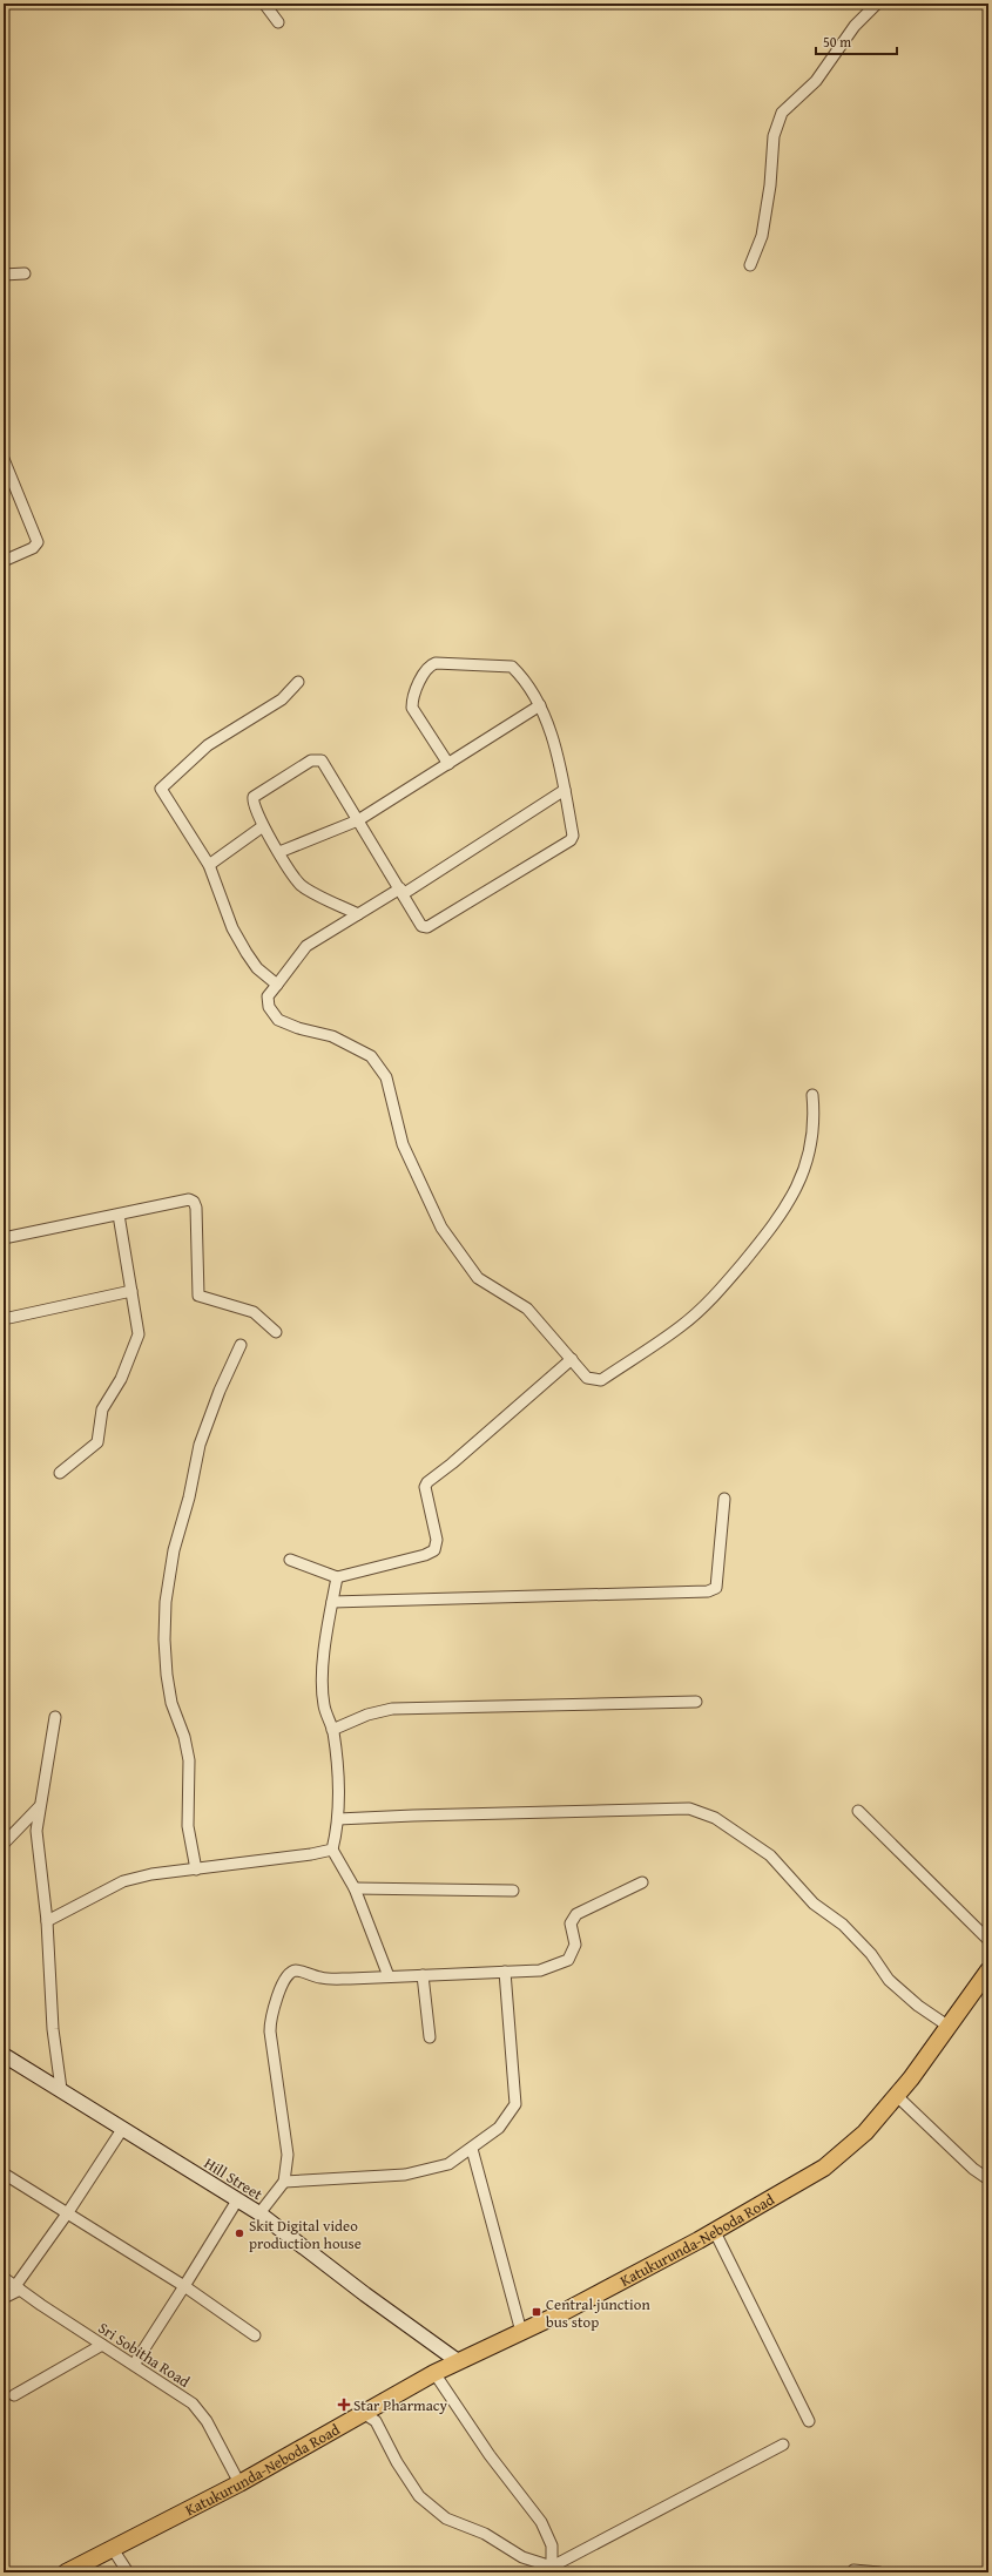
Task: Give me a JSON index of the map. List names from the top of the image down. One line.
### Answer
{"streets":{"main road":["Hill Street","Katukurunda-Neboda Road"],"street":["Sri Sobitha Road"]},"crossings":[["Hill Street","Katukurunda-Neboda Road"],["Katukurunda-Neboda Road","Sri Sobitha Road"]],"places":{"other":["Skit Digital video production house"],"transit":["Central junction bus stop"],"health":["Star Pharmacy"]},"scale_bar":"50 m"}
